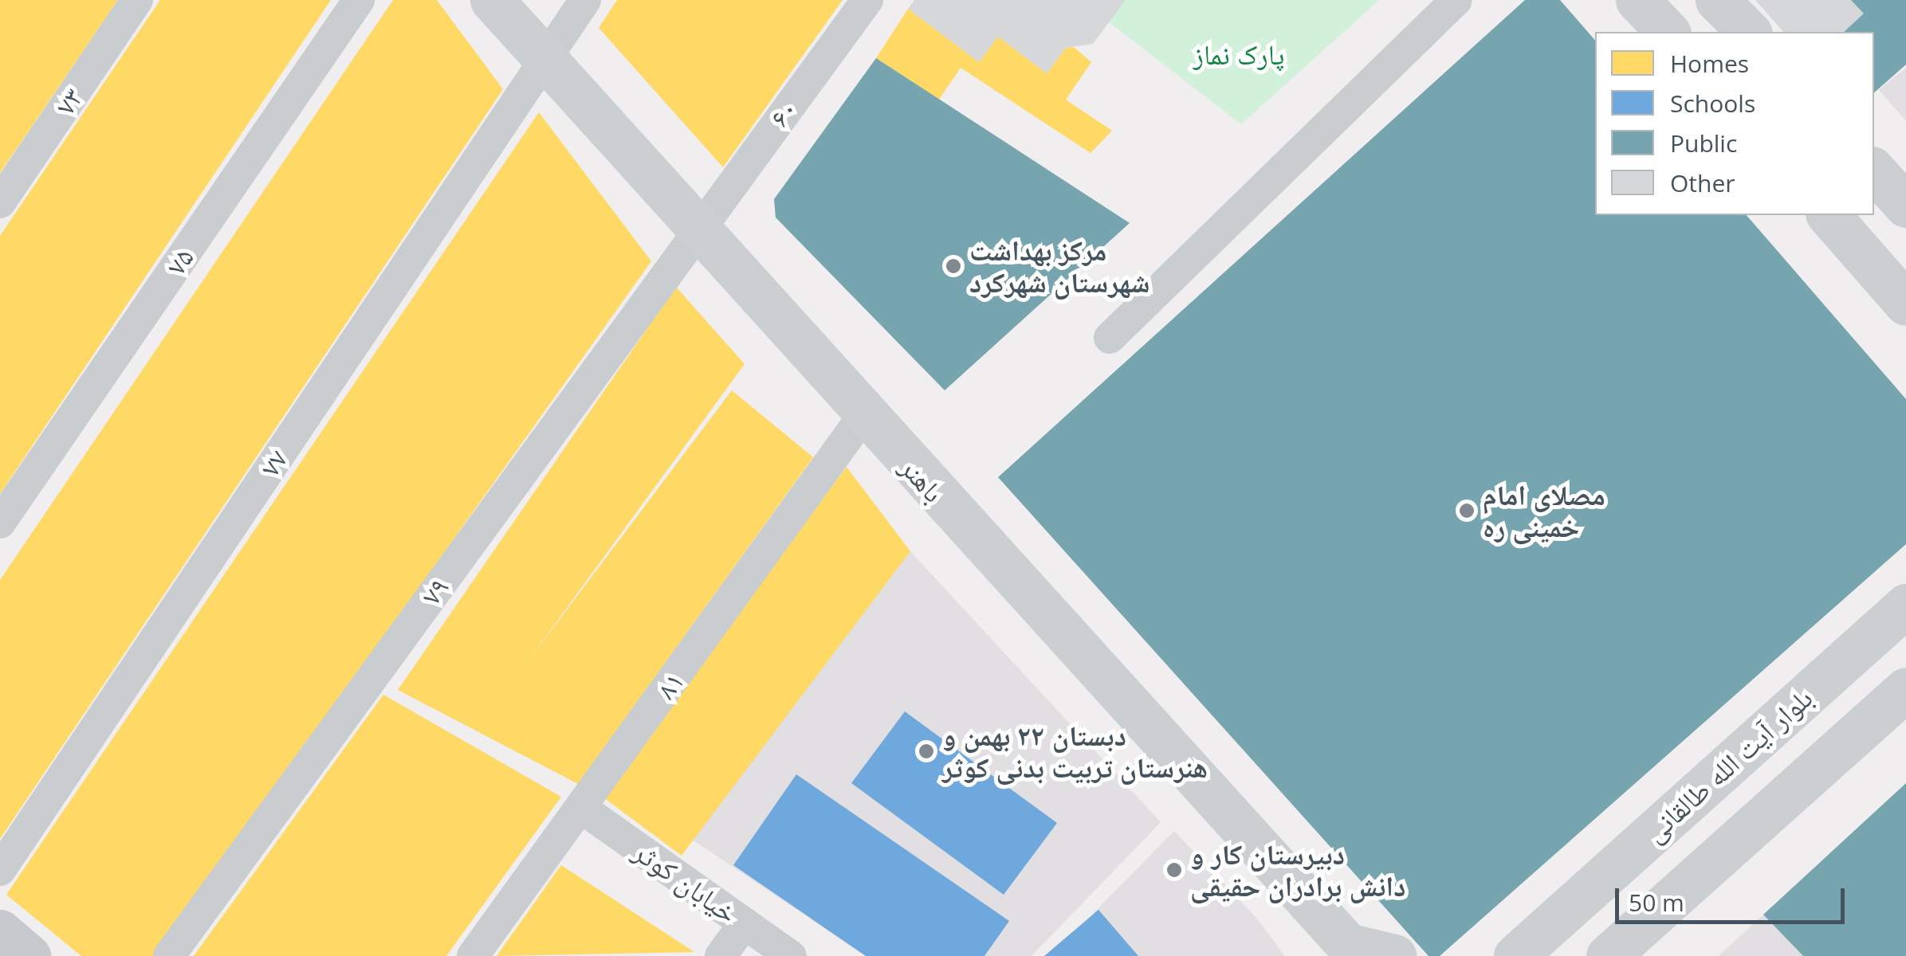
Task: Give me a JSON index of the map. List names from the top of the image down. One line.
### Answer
{"streets":{"main road":["باهنر","بلوار آیت الله طالقانی"],"street":["۷۳","۶۰","۷۵","۷۷","۷۹","۸۱","خیابان کوثر"]},"crossings":[["۶۰","باهنر"],["۶۰","۷۹"],["۷۷","باهنر"],["باهنر","۷۹"],["باهنر","۸۱"],["۸۱","خیابان کوثر"]],"parks":["پارک نماز"],"places":["مرکز بهداشت شهرستان شهرکرد","مصلای امام خمینی ره","دبستان ۲۲ بهمن و هنرستان تربیت بدنی کوثر","دبیرستان کار و دانش برادران حقیقی"],"legend":["Homes","Schools","Public","Other"],"scale_bar":"50 m"}
